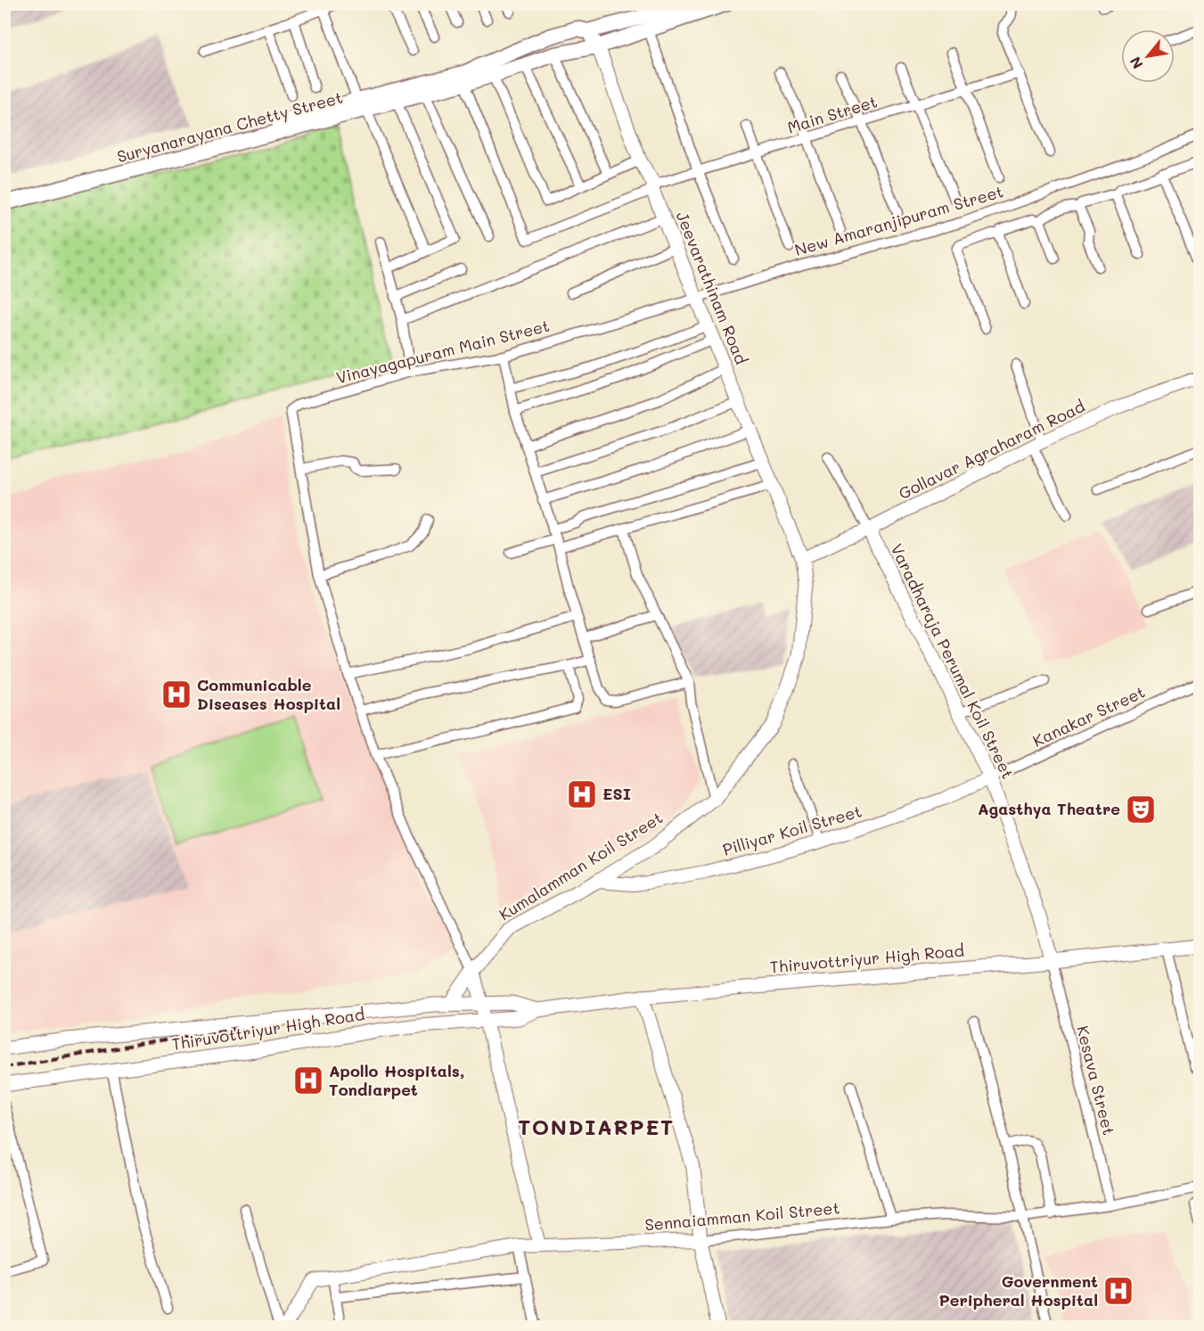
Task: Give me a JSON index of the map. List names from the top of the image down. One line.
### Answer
{"streets":{"main road":["Suryanarayana Chetty Street","Jeevarathinam Road","Varadharaja Perumal Koil Street","Kumalamman Koil Street","Thiruvottriyur High Road"],"street":["Main Street","New Amaranjipuram Street","Vinayagapuram Main Street","Gollavar Agraharam Road","Kanakar Street","Pilliyar Koil Street","Kesava Street","Sennaiamman Koil Street"]},"crossings":[["Main Street","Suryanarayana Chetty Street"],["Main Street","Jeevarathinam Road"],["New Amaranjipuram Street","Jeevarathinam Road"],["New Amaranjipuram Street","Vinayagapuram Main Street"],["Jeevarathinam Road","Vinayagapuram Main Street"],["Jeevarathinam Road","Gollavar Agraharam Road"],["Jeevarathinam Road","Kumalamman Koil Street"],["Gollavar Agraharam Road","Varadharaja Perumal Koil Street"],["Gollavar Agraharam Road","Kumalamman Koil Street"],["Varadharaja Perumal Koil Street","Kanakar Street"],["Varadharaja Perumal Koil Street","Pilliyar Koil Street"],["Varadharaja Perumal Koil Street","Thiruvottriyur High Road"],["Varadharaja Perumal Koil Street","Kesava Street"],["Kanakar Street","Pilliyar Koil Street"],["Pilliyar Koil Street","Kumalamman Koil Street"],["Kumalamman Koil Street","Thiruvottriyur High Road"],["Thiruvottriyur High Road","Kesava Street"],["Kesava Street","Sennaiamman Koil Street"]],"districts":["TONDIARPET"],"places":{"hospital":["Communicable Diseases Hospital","ESI","Apollo Hospitals, Tondiarpet","Government Peripheral Hospital"],"theatre":["Agasthya Theatre"]},"north":"bottom left"}
